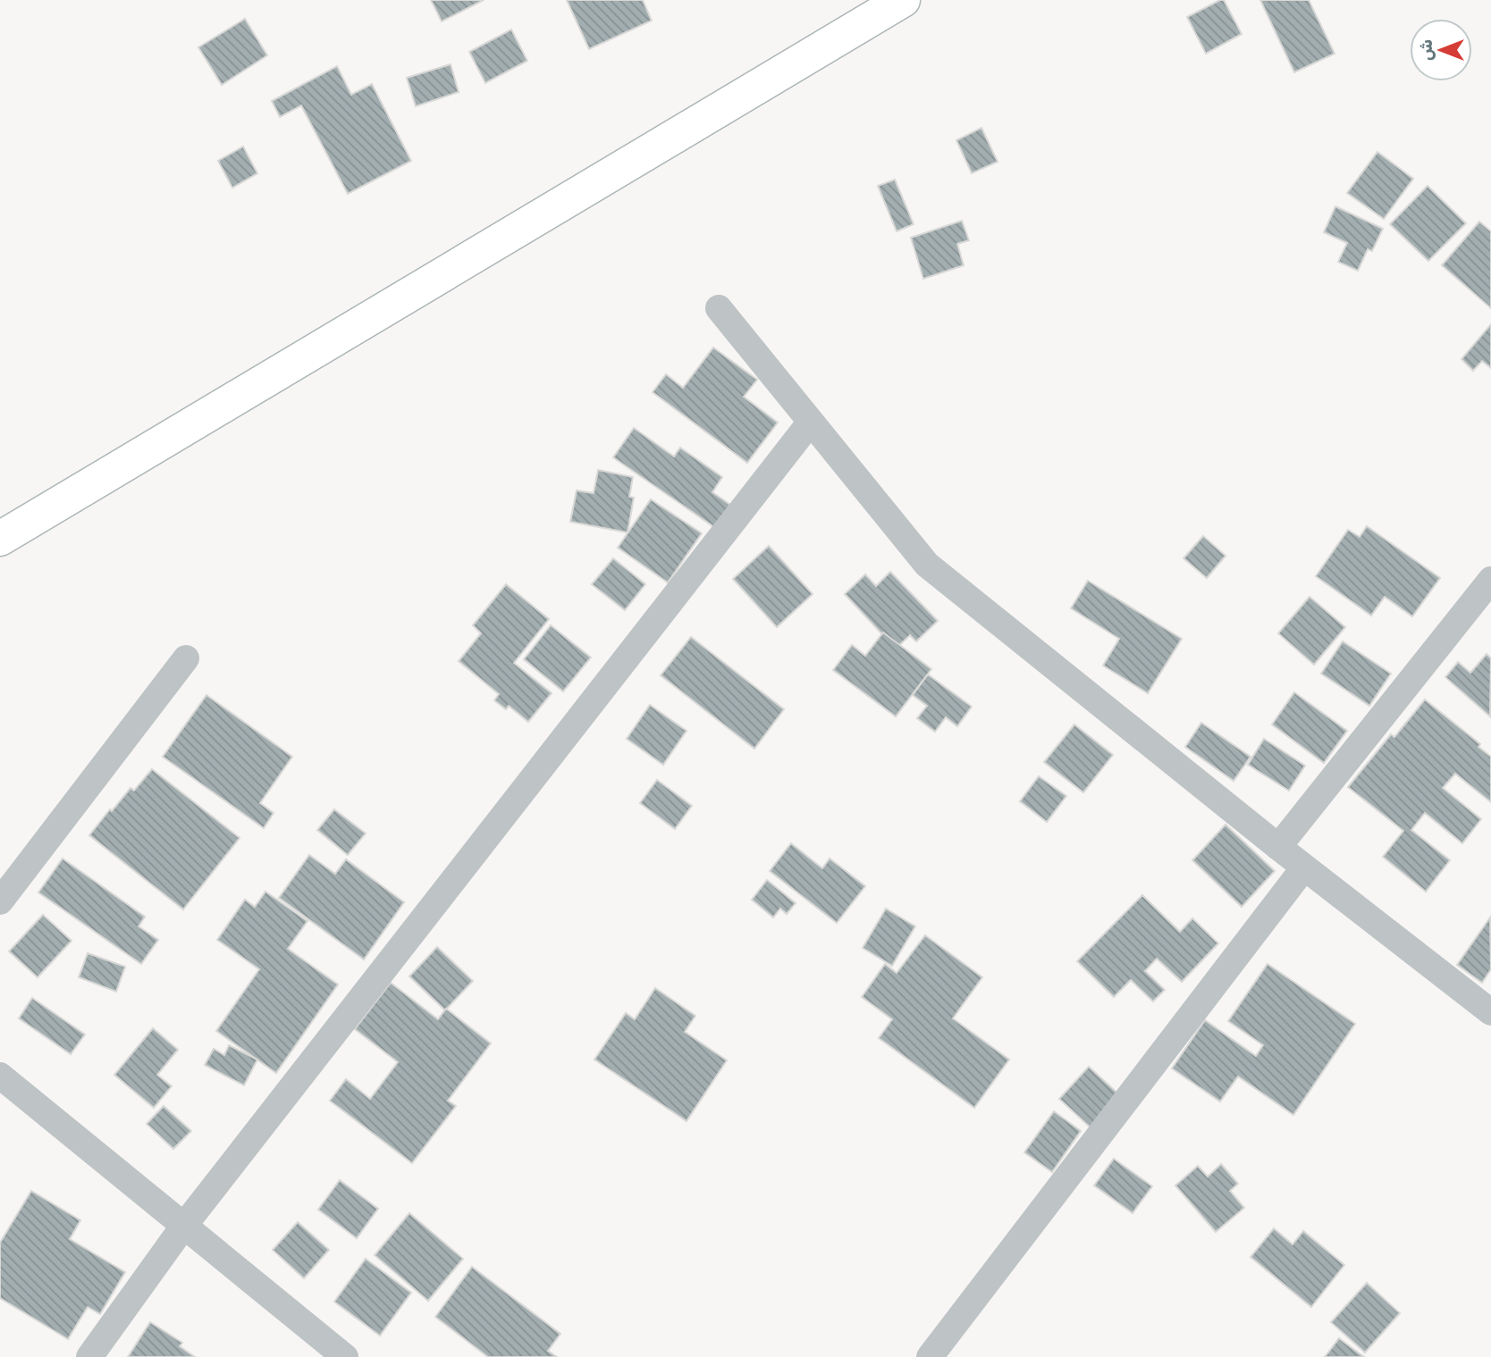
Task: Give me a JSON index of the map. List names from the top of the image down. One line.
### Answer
{"north":"left"}
